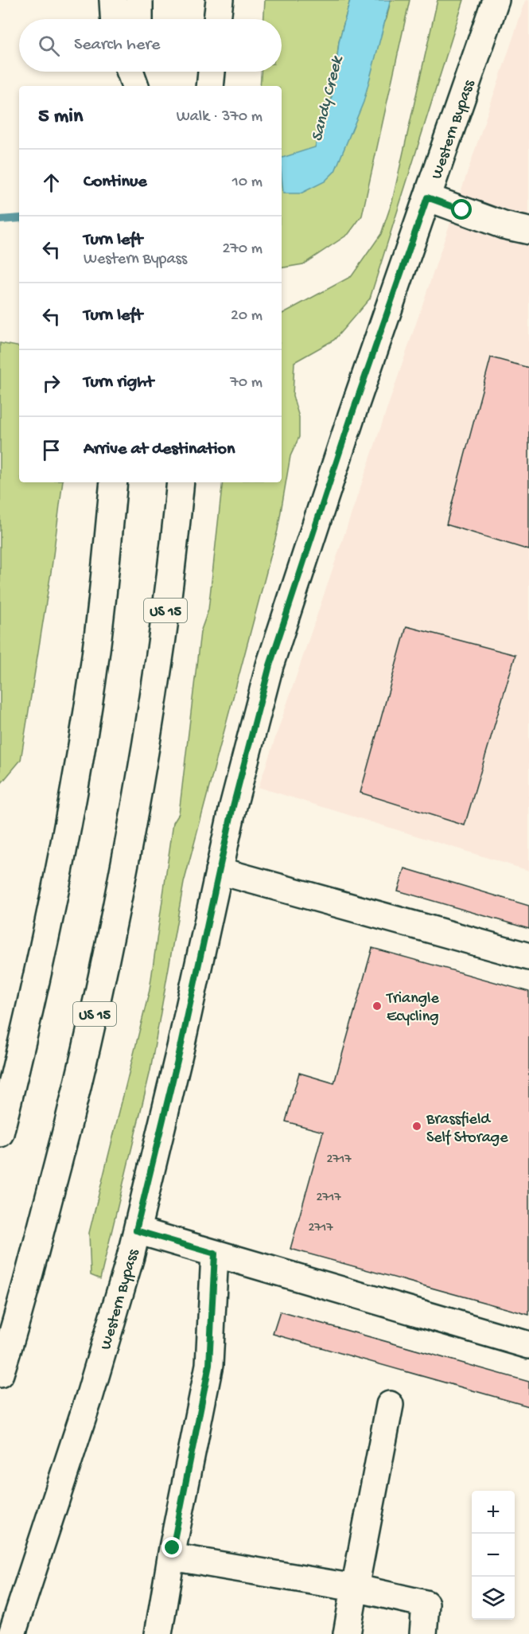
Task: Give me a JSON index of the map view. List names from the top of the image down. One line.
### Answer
{"streets":{"main road":["Western Bypass","US 15"]},"water":["Sandy Creek"],"places":["Triangle Ecycling","Brassfield Self Storage"],"house_numbers":["2717","2717","2717"],"page":{"search":"Search here","heading":["5 min","Walk · 370 m"],"list":[["Continue","10 m"],["Turn left","Western Bypass","270 m"],["Turn left","20 m"],["Turn right","70 m"],"Arrive at destination"],"map_buttons":["+","−"]}}
